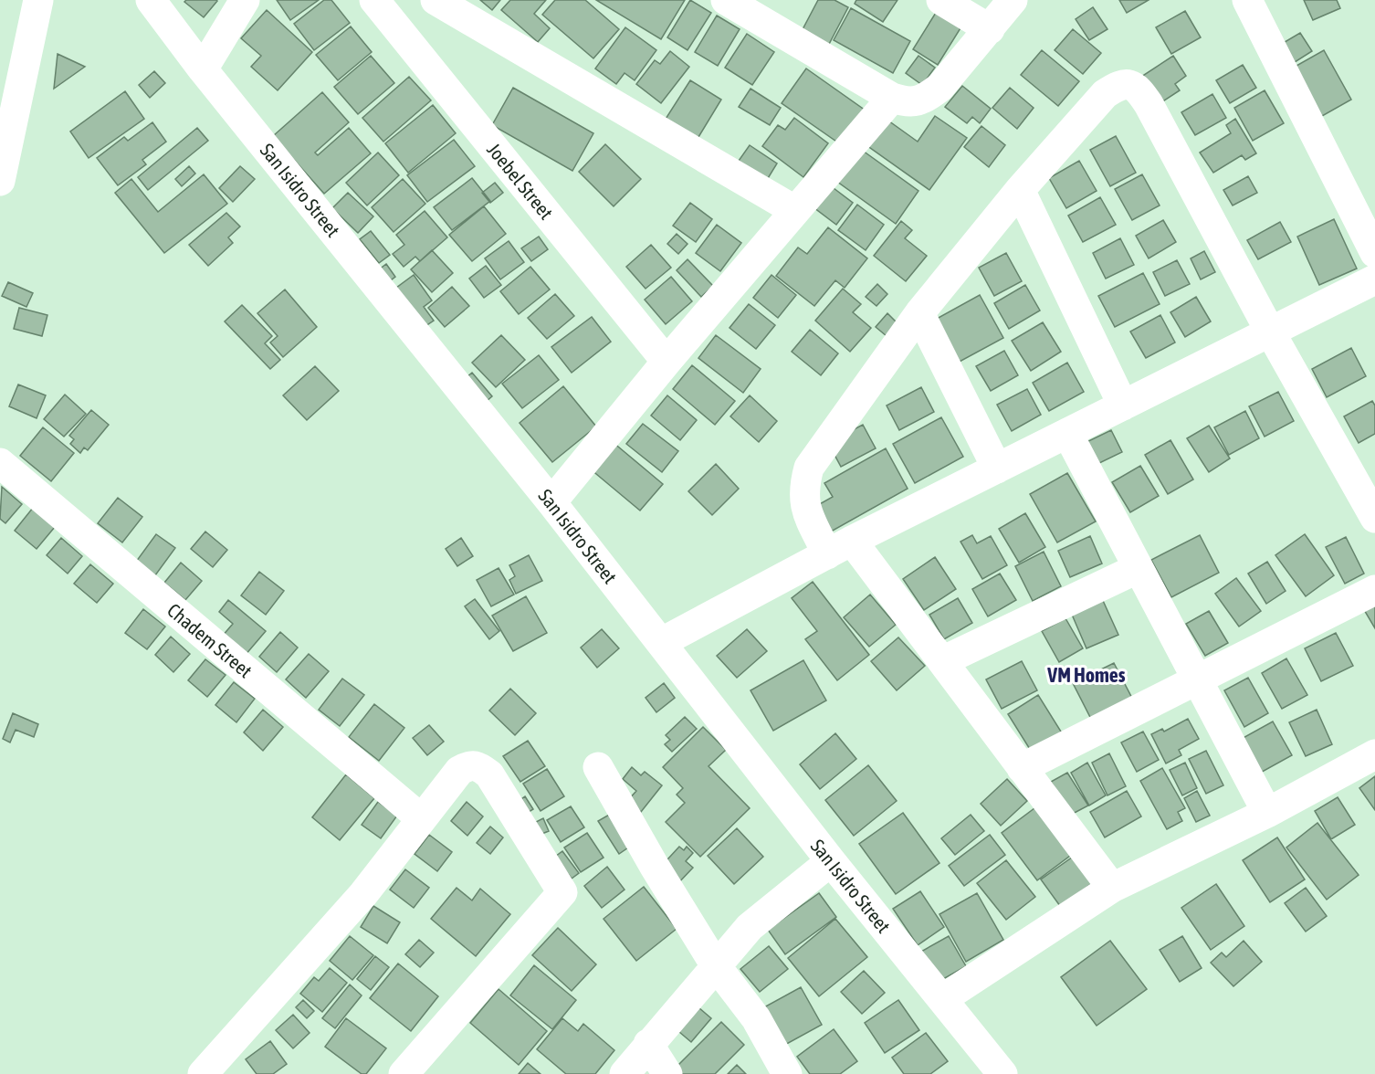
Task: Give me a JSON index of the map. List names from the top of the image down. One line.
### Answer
{"streets":{"street":["Joebel Street","San Isidro Street","Chadem Street"]},"districts":["VM Homes"]}
